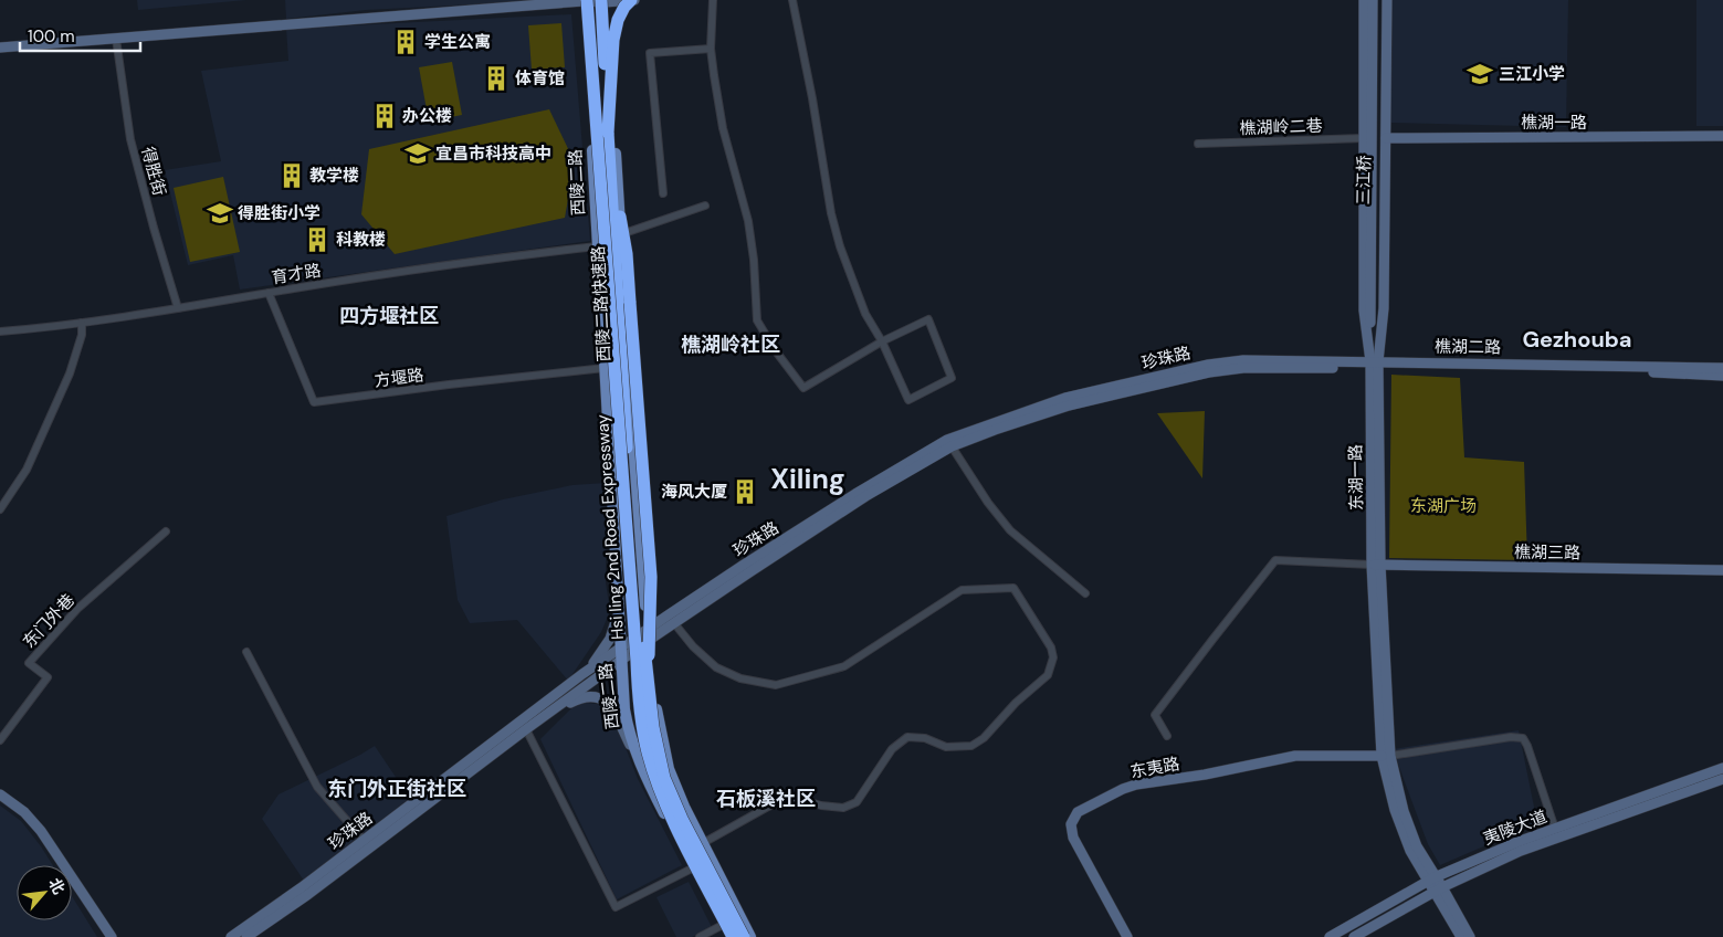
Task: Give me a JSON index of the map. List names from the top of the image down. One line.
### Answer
{"streets":{"highway":["西陵二路快速路","Hsi ling 2nd Road Expressway"],"main road":["樵湖一路","三江桥","西陵二路","樵湖二路","珍珠路","樵湖三路","东夷路","夷陵大道"],"street":["樵湖岭二巷","得胜街","育才路","方堰路","东门外巷"]},"crossings":[["得胜街","育才路"],["三江桥","樵湖二路"],["三江桥","珍珠路"],["西陵二路","育才路"],["西陵二路","珍珠路"],["西陵二路","方堰路"],["西陵二路","Hsi ling 2nd Road Expressway"],["育才路","方堰路"],["樵湖二路","珍珠路"]],"districts":["四方堰社区","Gezhouba","樵湖岭社区","Xiling","东门外正街社区","石板溪社区"],"parks":["东湖广场"],"places":{"building":["学生公寓","体育馆","办公楼","教学楼","科教楼","海风大厦"],"school or university":["三江小学","宜昌市科技高中","得胜街小学"]},"scale_bar":"100 m","north":"top right"}
